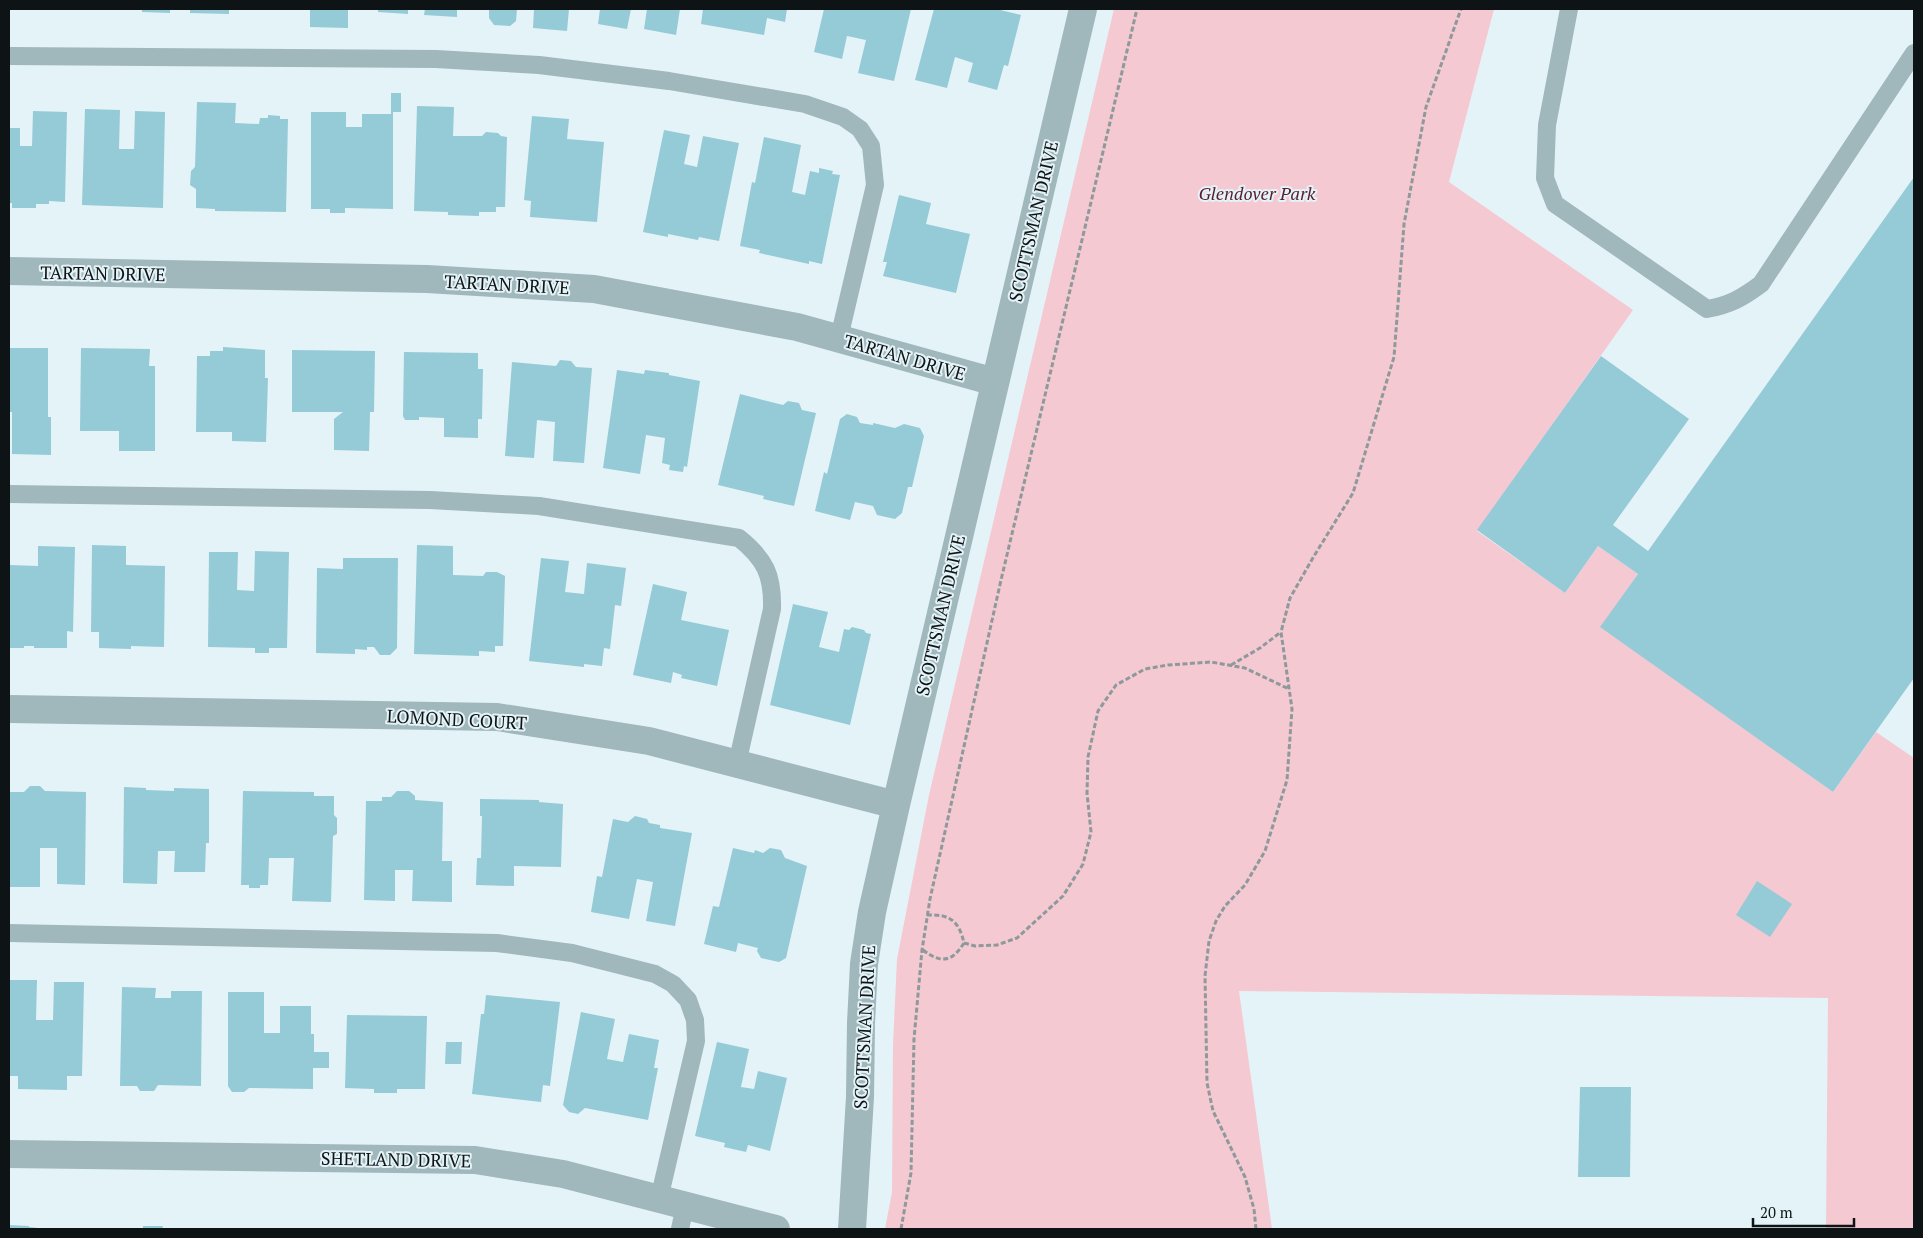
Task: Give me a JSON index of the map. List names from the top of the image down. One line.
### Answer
{"streets":{"street":["SCOTTSMAN DRIVE","TARTAN DRIVE","LOMOND COURT","SHETLAND DRIVE"]},"crossings":[["SCOTTSMAN DRIVE","TARTAN DRIVE"],["SCOTTSMAN DRIVE","LOMOND COURT"]],"parks":["Glendover Park"],"scale_bar":"20 m"}
